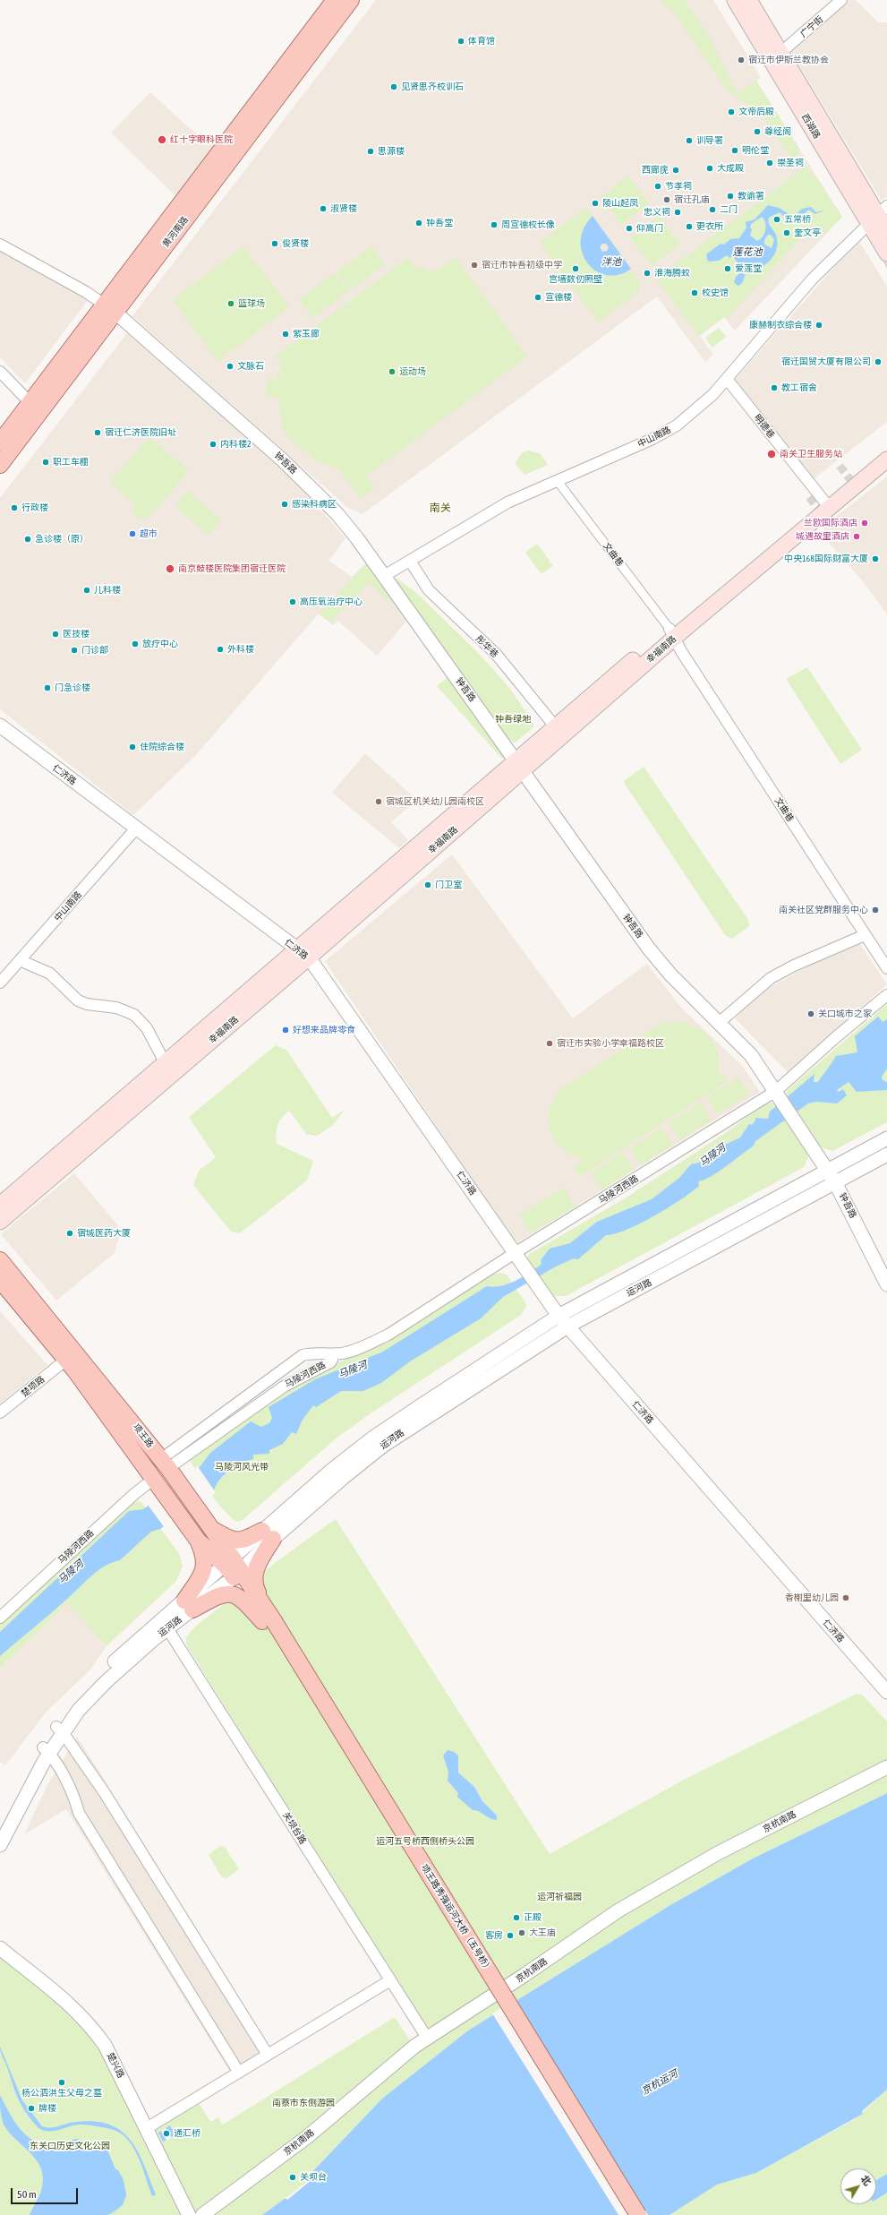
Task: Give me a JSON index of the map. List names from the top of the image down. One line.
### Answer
{"streets":{"main road":["西湖路","黄河南路","幸福南路","项王路","项王路秀强运河大桥（五号桥）"],"street":["广宁街","明德巷","中山南路","钟吾路","文曲巷","彤华巷","仁济路","马陵河西路","运河路","楚项路","京杭南路","关坝台路","楚兴路"]},"crossings":[["广宁街","西湖路"],["西湖路","中山南路"],["黄河南路","钟吾路"],["明德巷","中山南路"],["明德巷","幸福南路"],["中山南路","钟吾路"],["中山南路","文曲巷"],["中山南路","彤华巷"],["中山南路","仁济路"],["钟吾路","幸福南路"],["钟吾路","马陵河西路"],["钟吾路","运河路"],["文曲巷","幸福南路"],["彤华巷","幸福南路"],["幸福南路","仁济路"],["仁济路","马陵河西路"],["仁济路","运河路"],["马陵河西路","项王路"],["运河路","项王路"],["运河路","关坝台路"],["楚项路","项王路"],["项王路","项王路秀强运河大桥（五号桥）"],["京杭南路","关坝台路"]],"districts":["南关"],"water":["莲花池","泮池","马陵河","京杭运河"],"parks":["钟吾绿地","马陵河风光带","运河五号桥西侧桥头公园","运河祈福园","南蔡市东侧游园","东关口历史文化公园"],"places":["体育馆","宿迁市伊斯兰教协会","见贤思齐校训石","文帝后殿","尊经阁","红十字眼科医院","训导署","明伦堂","思源楼","崇圣祠","大成殿","西廊庑","节孝祠","教谕署","宿迁孔庙","陵山起凤","淑贤楼","二门","忠义祠","五常桥","钟吾堂","周宣德校长像","更衣所","仰高门","奎文亭","俊贤楼","宿迁市钟吾初级中学","宫墙数仞照壁","爱莲堂","淮海腾蛟","校史馆","宣德楼","篮球场","康赫制衣综合楼","紫玉廊","宿迁国贸大厦有限公司","文脉石","运动场","教工宿舍","宿迁仁济医院旧址","内科楼2","南关卫生服务站","职工车棚","感染科病区","行政楼","兰欧国际酒店","超市","城遇故里酒店","急诊楼（原）","中央168国际财富大厦","南京鼓楼医院集团宿迁医院","儿科楼","高压氧治疗中心","医技楼","放疗中心","外科楼","门诊部","门急诊楼","住院综合楼","宿城区机关幼儿园南校区","门卫室","南关社区党群服务中心","关口城市之家","好想来品牌零食","宿迁市实验小学幸福路校区","宿城医药大厦","香榭里幼儿园","正殿","大王庙","客房","杨公泗洪生父母之墓","牌楼","通汇桥","关坝台"],"scale_bar":"50 m","north":"top right"}
